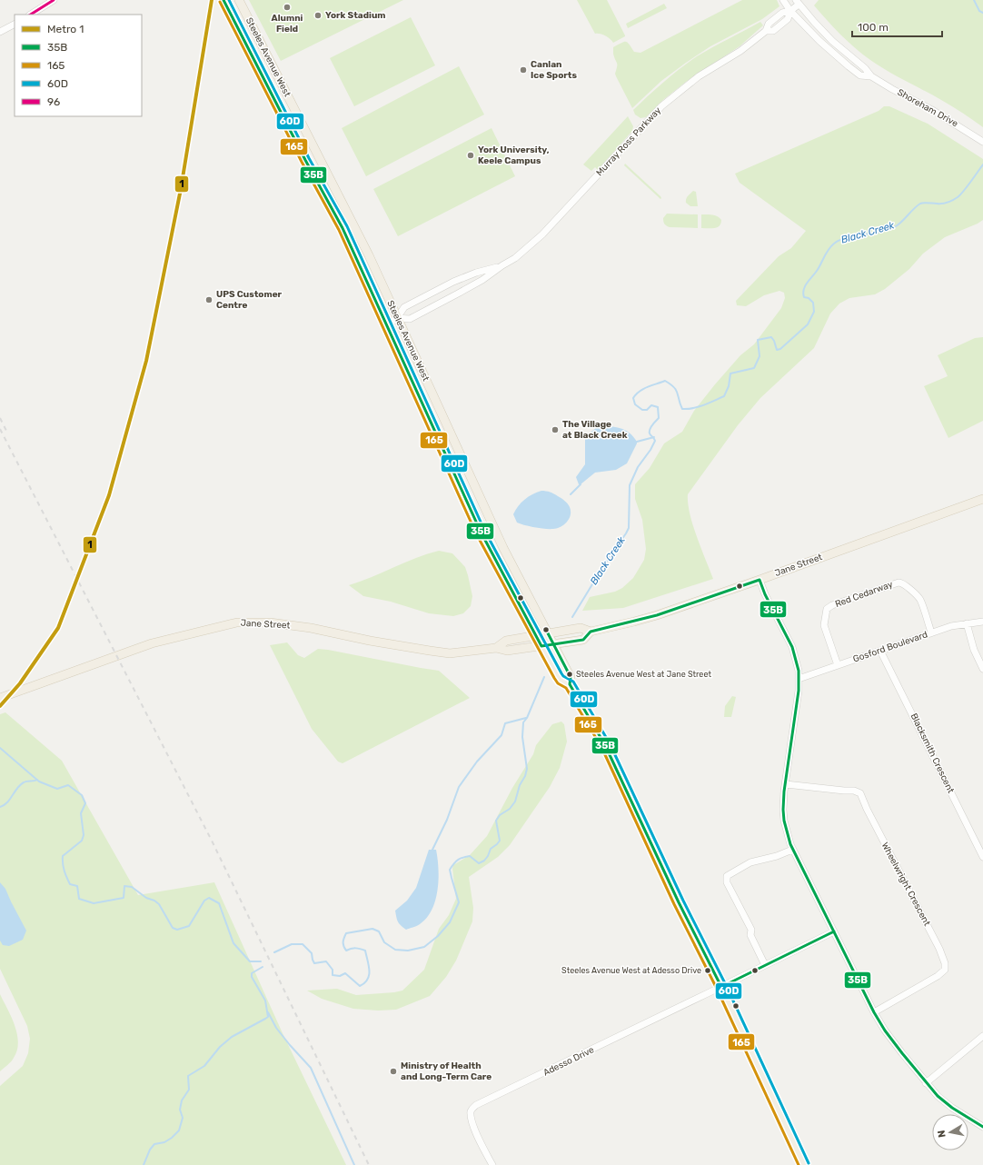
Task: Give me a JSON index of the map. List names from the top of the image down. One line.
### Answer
{"streets":{"main road":["Steeles Avenue West","Jane Street"],"street":["Shoreham Drive","Murray Ross Parkway","Red Cedarway","Gosford Boulevard","Blacksmith Crescent","Wheelwright Crescent","Adesso Drive"]},"crossings":[["Steeles Avenue West","Murray Ross Parkway"],["Steeles Avenue West","Jane Street"],["Steeles Avenue West","Adesso Drive"],["Shoreham Drive","Murray Ross Parkway"],["Red Cedarway","Gosford Boulevard"],["Gosford Boulevard","Blacksmith Crescent"]],"water":["Black Creek"],"places":["Alumni Field","York Stadium","Canlan Ice Sports","York University, Keele Campus","UPS Customer Centre","The Village at Black Creek","Steeles Avenue West at Jane Street","Steeles Avenue West at Adesso Drive","Ministry of Health and Long-Term Care"],"lines":["metro line 1","transit line 35B","transit line 60D","transit line 96","transit line 165"],"legend":["Metro 1","35B","165","60D","96"],"scale_bar":"100 m","north":"left"}
